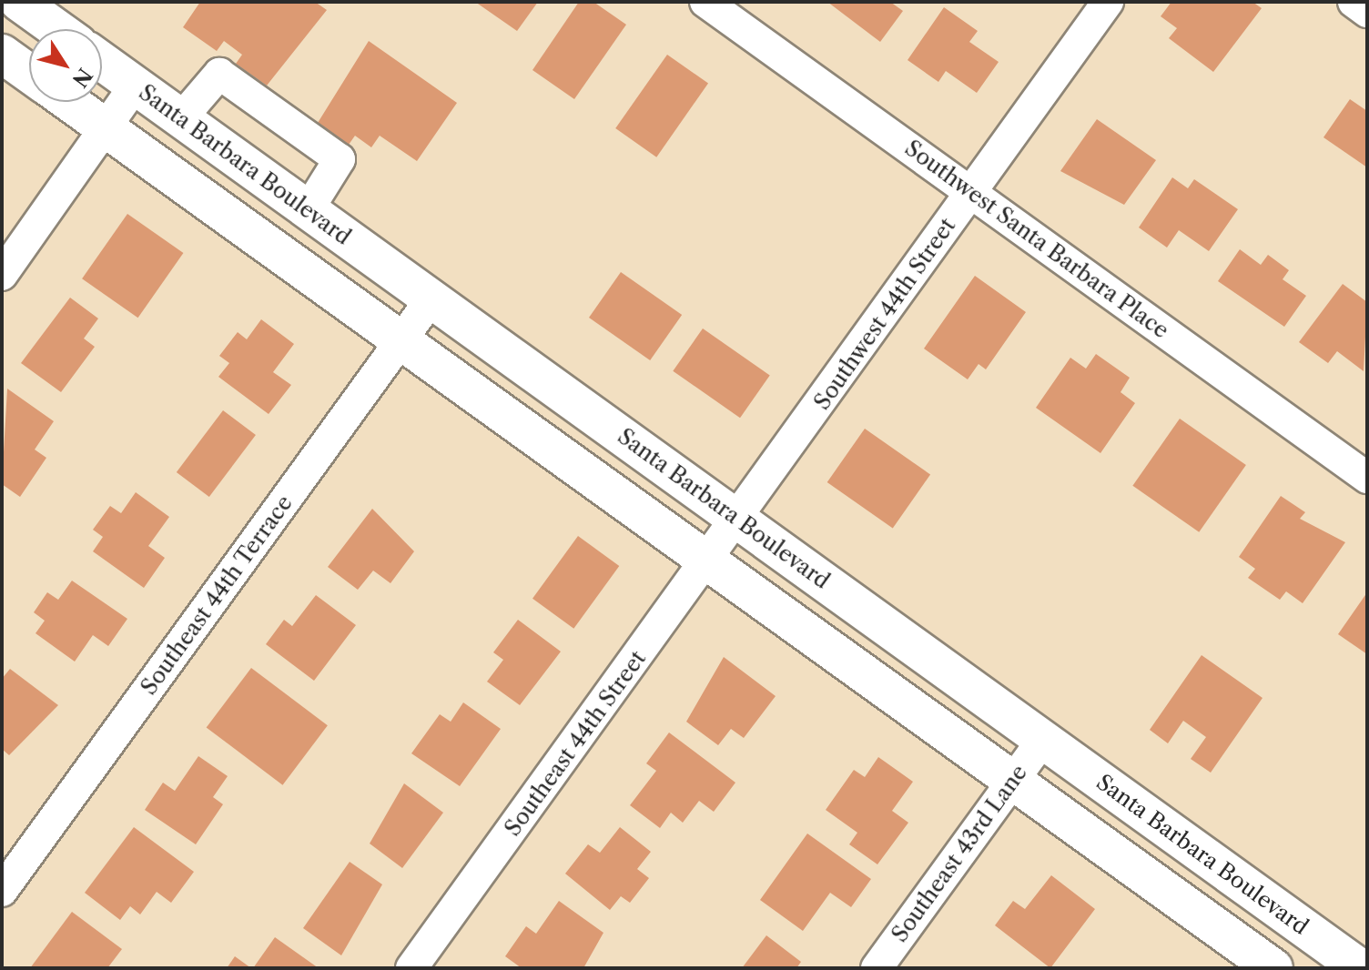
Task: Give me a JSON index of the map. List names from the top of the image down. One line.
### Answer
{"streets":{"main road":["Santa Barbara Boulevard"],"street":["Southwest Santa Barbara Place","Southwest 44th Street","Southeast 44th Terrace","Southeast 44th Street","Southeast 43rd Lane"]},"crossings":[["Santa Barbara Boulevard","Southwest 44th Street"],["Santa Barbara Boulevard","Southeast 44th Terrace"],["Santa Barbara Boulevard","Southeast 44th Street"],["Santa Barbara Boulevard","Southeast 43rd Lane"],["Southwest Santa Barbara Place","Southwest 44th Street"],["Southwest 44th Street","Southeast 44th Street"]],"north":"bottom right"}
